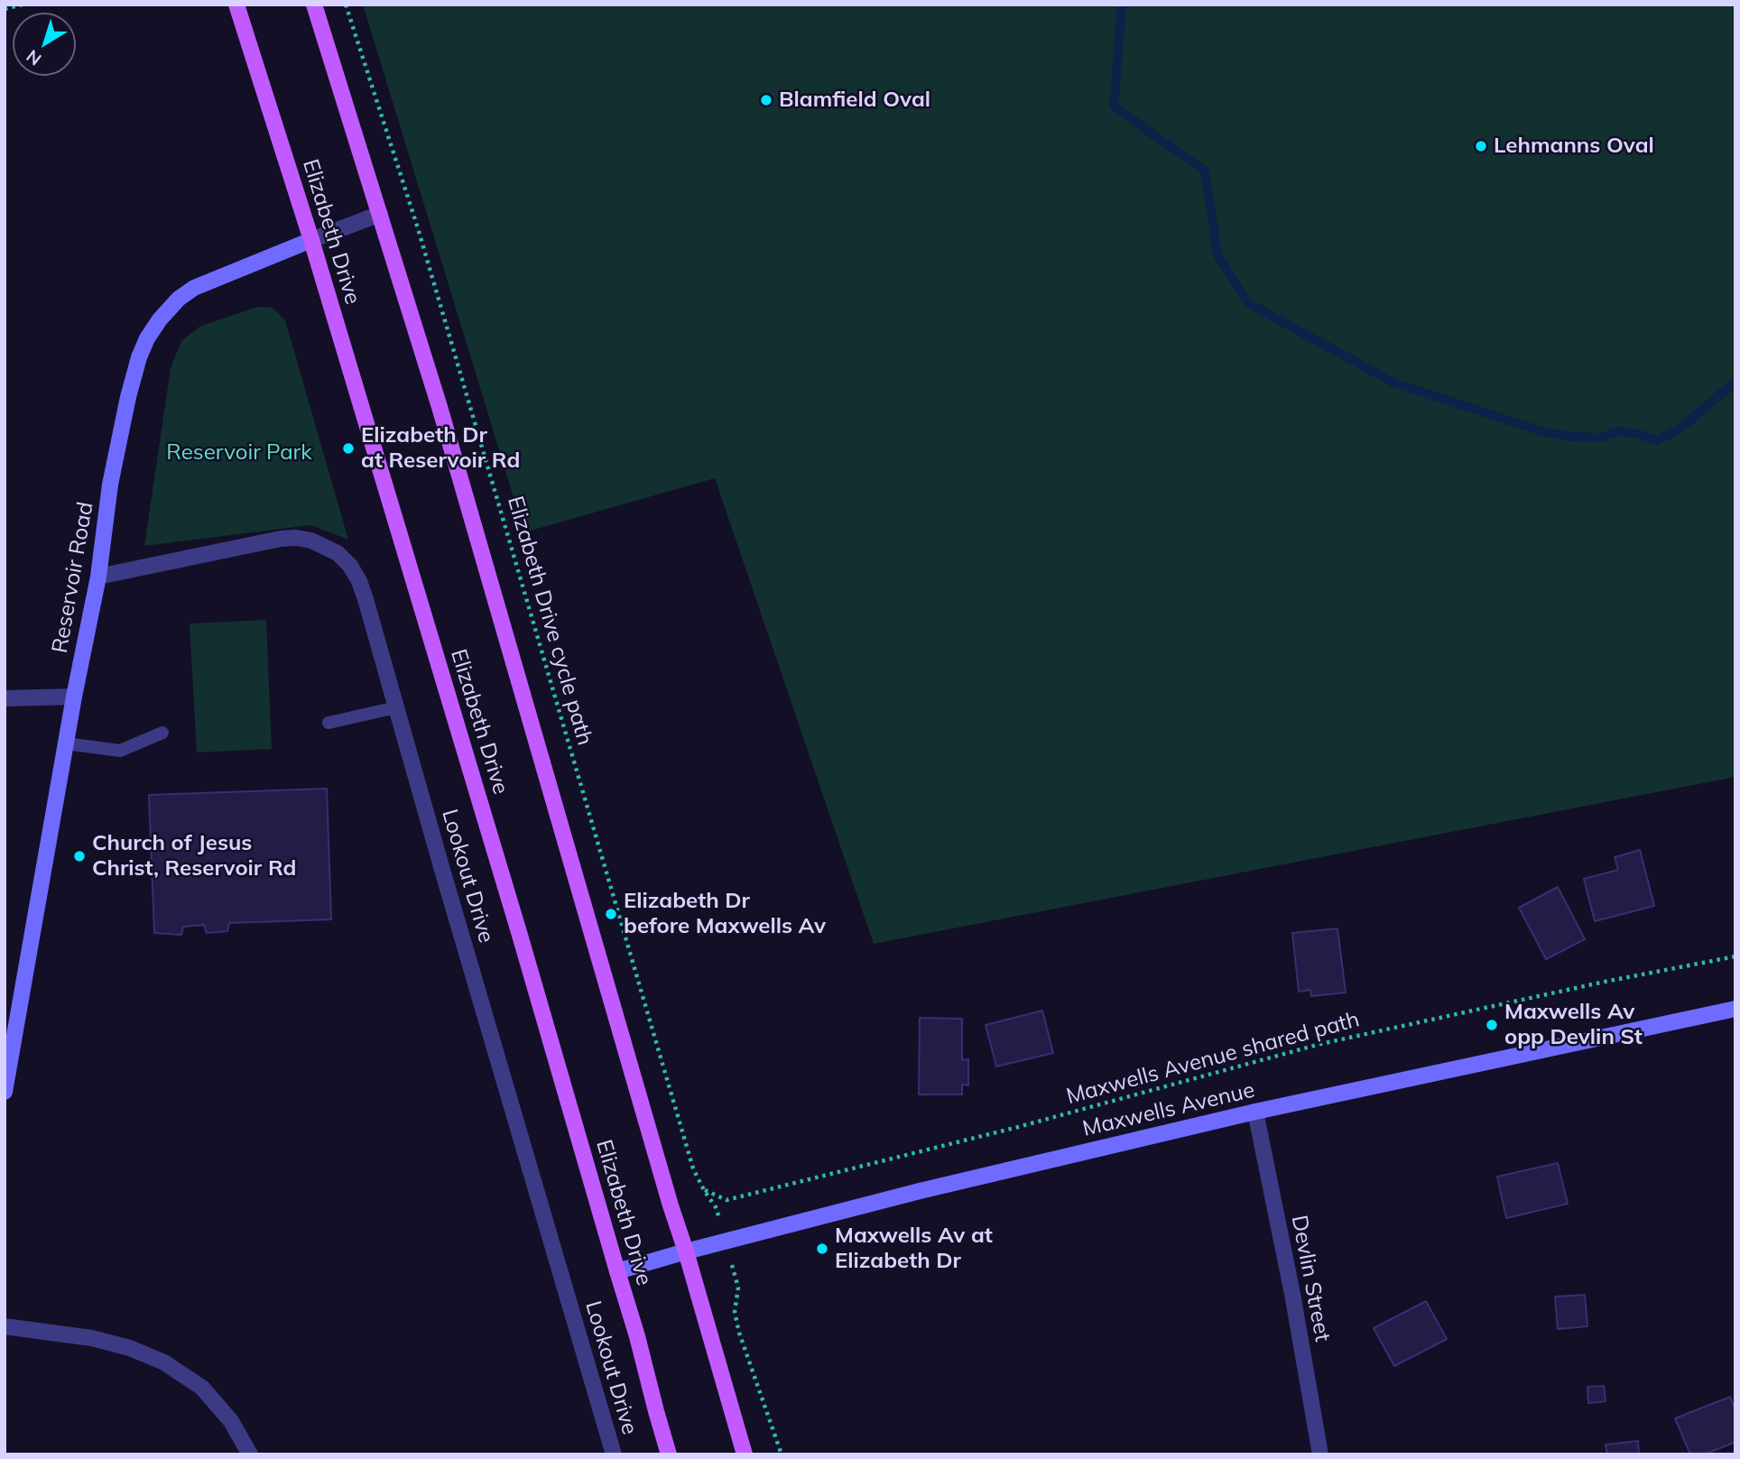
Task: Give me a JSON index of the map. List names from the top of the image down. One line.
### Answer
{"streets":{"main road":["Elizabeth Drive"],"street":["Reservoir Road","Lookout Drive","Maxwells Avenue","Devlin Street"],"path":["Elizabeth Drive cycle path","Maxwells Avenue shared path"]},"crossings":[["Elizabeth Drive","Reservoir Road"],["Elizabeth Drive","Maxwells Avenue"],["Reservoir Road","Lookout Drive"],["Elizabeth Drive cycle path","Maxwells Avenue shared path"],["Maxwells Avenue","Devlin Street"]],"parks":["Reservoir Park"],"places":["Blamfield Oval","Lehmanns Oval","Elizabeth Dr at Reservoir Rd","Church of Jesus Christ, Reservoir Rd","Elizabeth Dr before Maxwells Av","Maxwells Av opp Devlin St","Maxwells Av at Elizabeth Dr"],"north":"bottom left"}
